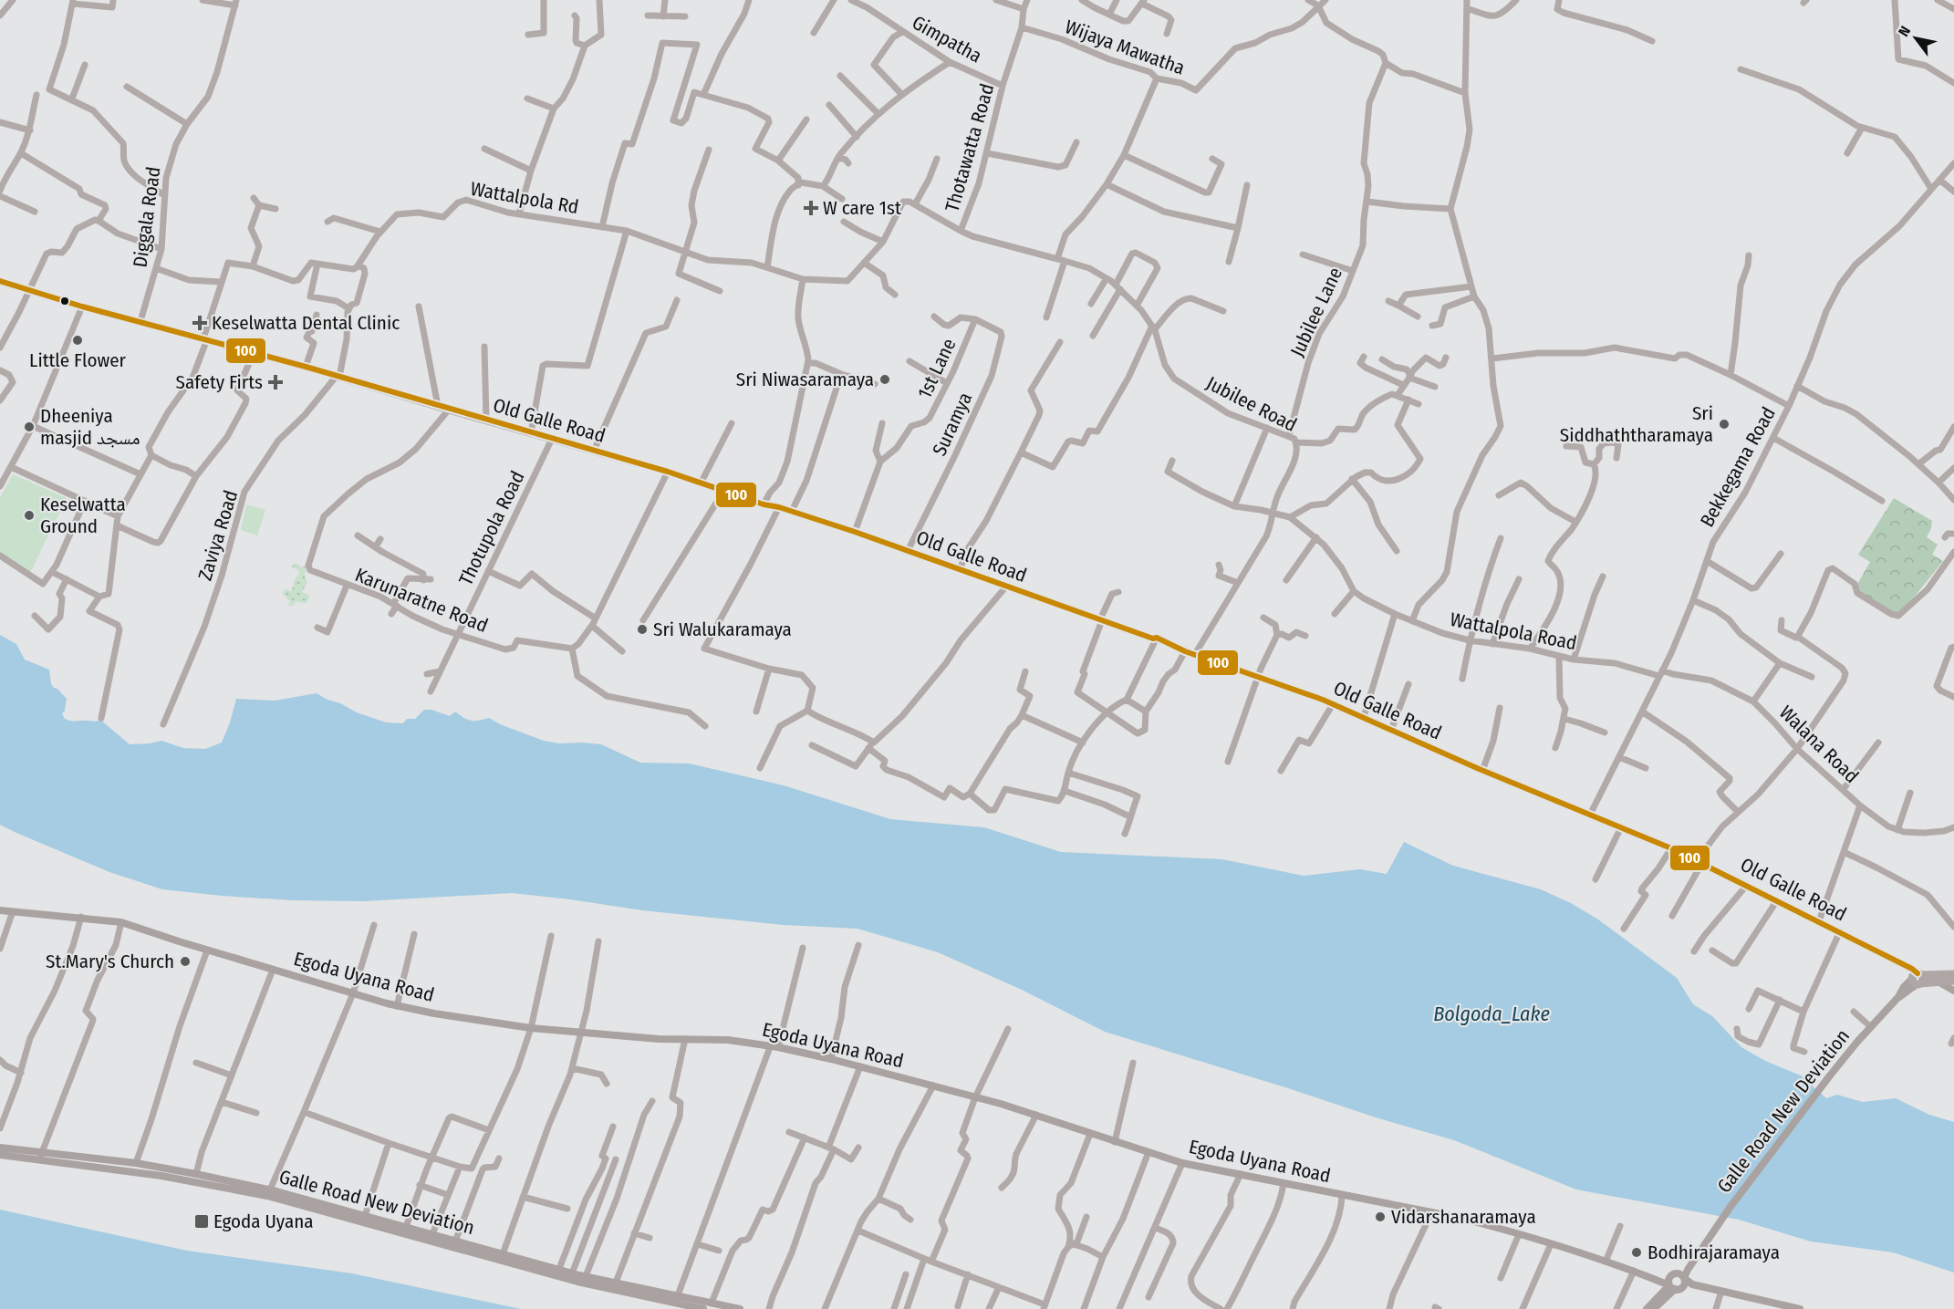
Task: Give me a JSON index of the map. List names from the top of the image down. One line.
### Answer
{"streets":{"highway":["Old Galle Road"],"main road":["Egoda Uyana Road","Galle Road New Deviation"],"street":["Gimpatha","Wijaya Mawatha","Thotawatta Road","Wattalpola Rd","Diggala Road","Jubilee Lane","1st Lane","Jubilee Road","Suramya","Bekkegama Road","Thotupola Road","Zaviya Road","Karunaratne Road","Wattalpola Road","Walana Road"]},"crossings":[["Gimpatha","Thotawatta Road"],["Wijaya Mawatha","Thotawatta Road"],["Thotawatta Road","Wattalpola Rd"],["Thotawatta Road","Jubilee Road"],["Diggala Road","Old Galle Road"],["Jubilee Lane","Jubilee Road"],["1st Lane","Old Galle Road"],["1st Lane","Suramya"],["Jubilee Road","Old Galle Road"],["Old Galle Road","Suramya"],["Old Galle Road","Bekkegama Road"],["Old Galle Road","Thotupola Road"],["Old Galle Road","Zaviya Road"],["Old Galle Road","Karunaratne Road"],["Old Galle Road","Galle Road New Deviation"],["Bekkegama Road","Wattalpola Road"],["Bekkegama Road","Walana Road"],["Thotupola Road","Karunaratne Road"],["Wattalpola Road","Walana Road"],["Egoda Uyana Road","Galle Road New Deviation"]],"water":["Bolgoda_Lake"],"places":{"health":["W care 1st","Keselwatta Dental Clinic","Safety Firts"],"other":["Little Flower","Sri Niwasaramaya","Sri Siddhaththaramaya","Dheeniya masjid مسجد","Keselwatta Ground","Sri Walukaramaya","St.Mary's Church","Vidarshanaramaya","Bodhirajaramaya"],"transit":["Egoda Uyana"]},"lines":["transit line 100"],"north":"top left"}
